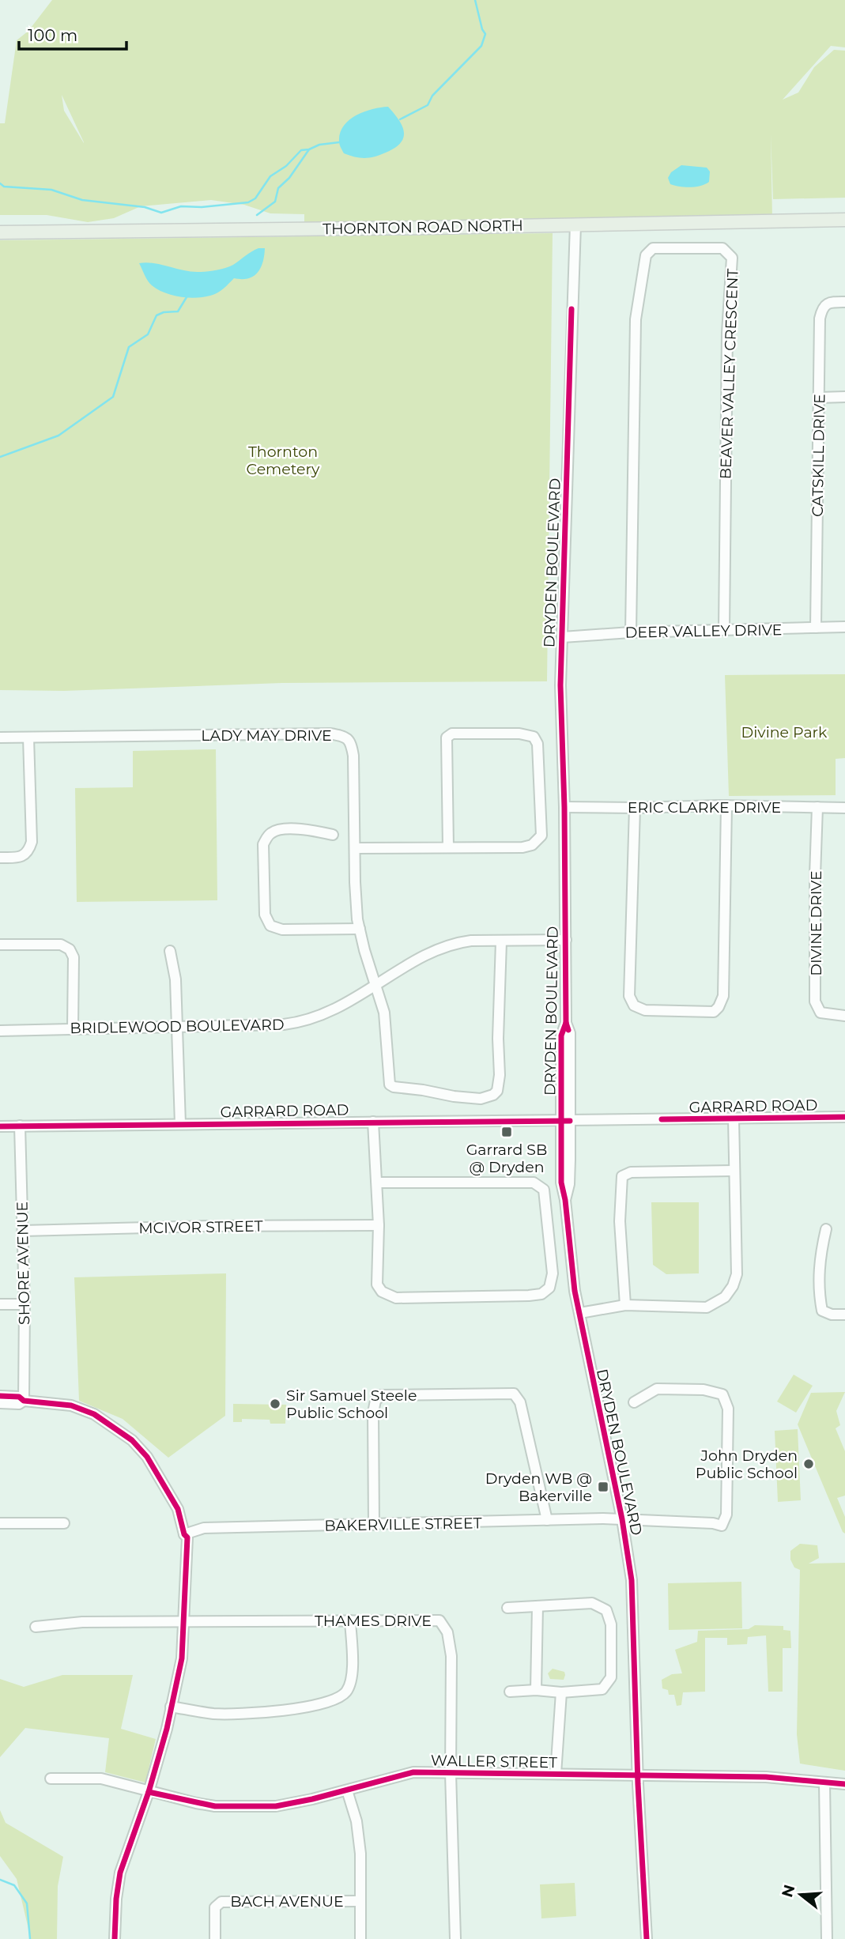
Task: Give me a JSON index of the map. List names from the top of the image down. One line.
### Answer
{"streets":{"main road":["THORNTON ROAD NORTH"],"street":["BEAVER VALLEY CRESCENT","CATSKILL DRIVE","DRYDEN BOULEVARD","DEER VALLEY DRIVE","LADY MAY DRIVE","ERIC CLARKE DRIVE","DIVINE DRIVE","BRIDLEWOOD BOULEVARD","GARRARD ROAD","MCIVOR STREET","SHORE AVENUE","BAKERVILLE STREET","THAMES DRIVE","WALLER STREET","BACH AVENUE"]},"crossings":[["THORNTON ROAD NORTH","DRYDEN BOULEVARD"],["BEAVER VALLEY CRESCENT","DEER VALLEY DRIVE"],["CATSKILL DRIVE","DEER VALLEY DRIVE"],["DRYDEN BOULEVARD","DEER VALLEY DRIVE"],["DRYDEN BOULEVARD","ERIC CLARKE DRIVE"],["DRYDEN BOULEVARD","BRIDLEWOOD BOULEVARD"],["DRYDEN BOULEVARD","GARRARD ROAD"],["DRYDEN BOULEVARD","BAKERVILLE STREET"],["DRYDEN BOULEVARD","WALLER STREET"],["LADY MAY DRIVE","BRIDLEWOOD BOULEVARD"],["ERIC CLARKE DRIVE","DIVINE DRIVE"],["GARRARD ROAD","SHORE AVENUE"],["MCIVOR STREET","SHORE AVENUE"],["THAMES DRIVE","WALLER STREET"]],"parks":["Thornton Cemetery","Divine Park"],"places":{"transit":["Garrard SB @ Dryden","Dryden WB @ Bakerville"],"other":["Sir Samuel Steele Public School","John Dryden Public School"]},"scale_bar":"100 m","north":"left"}
